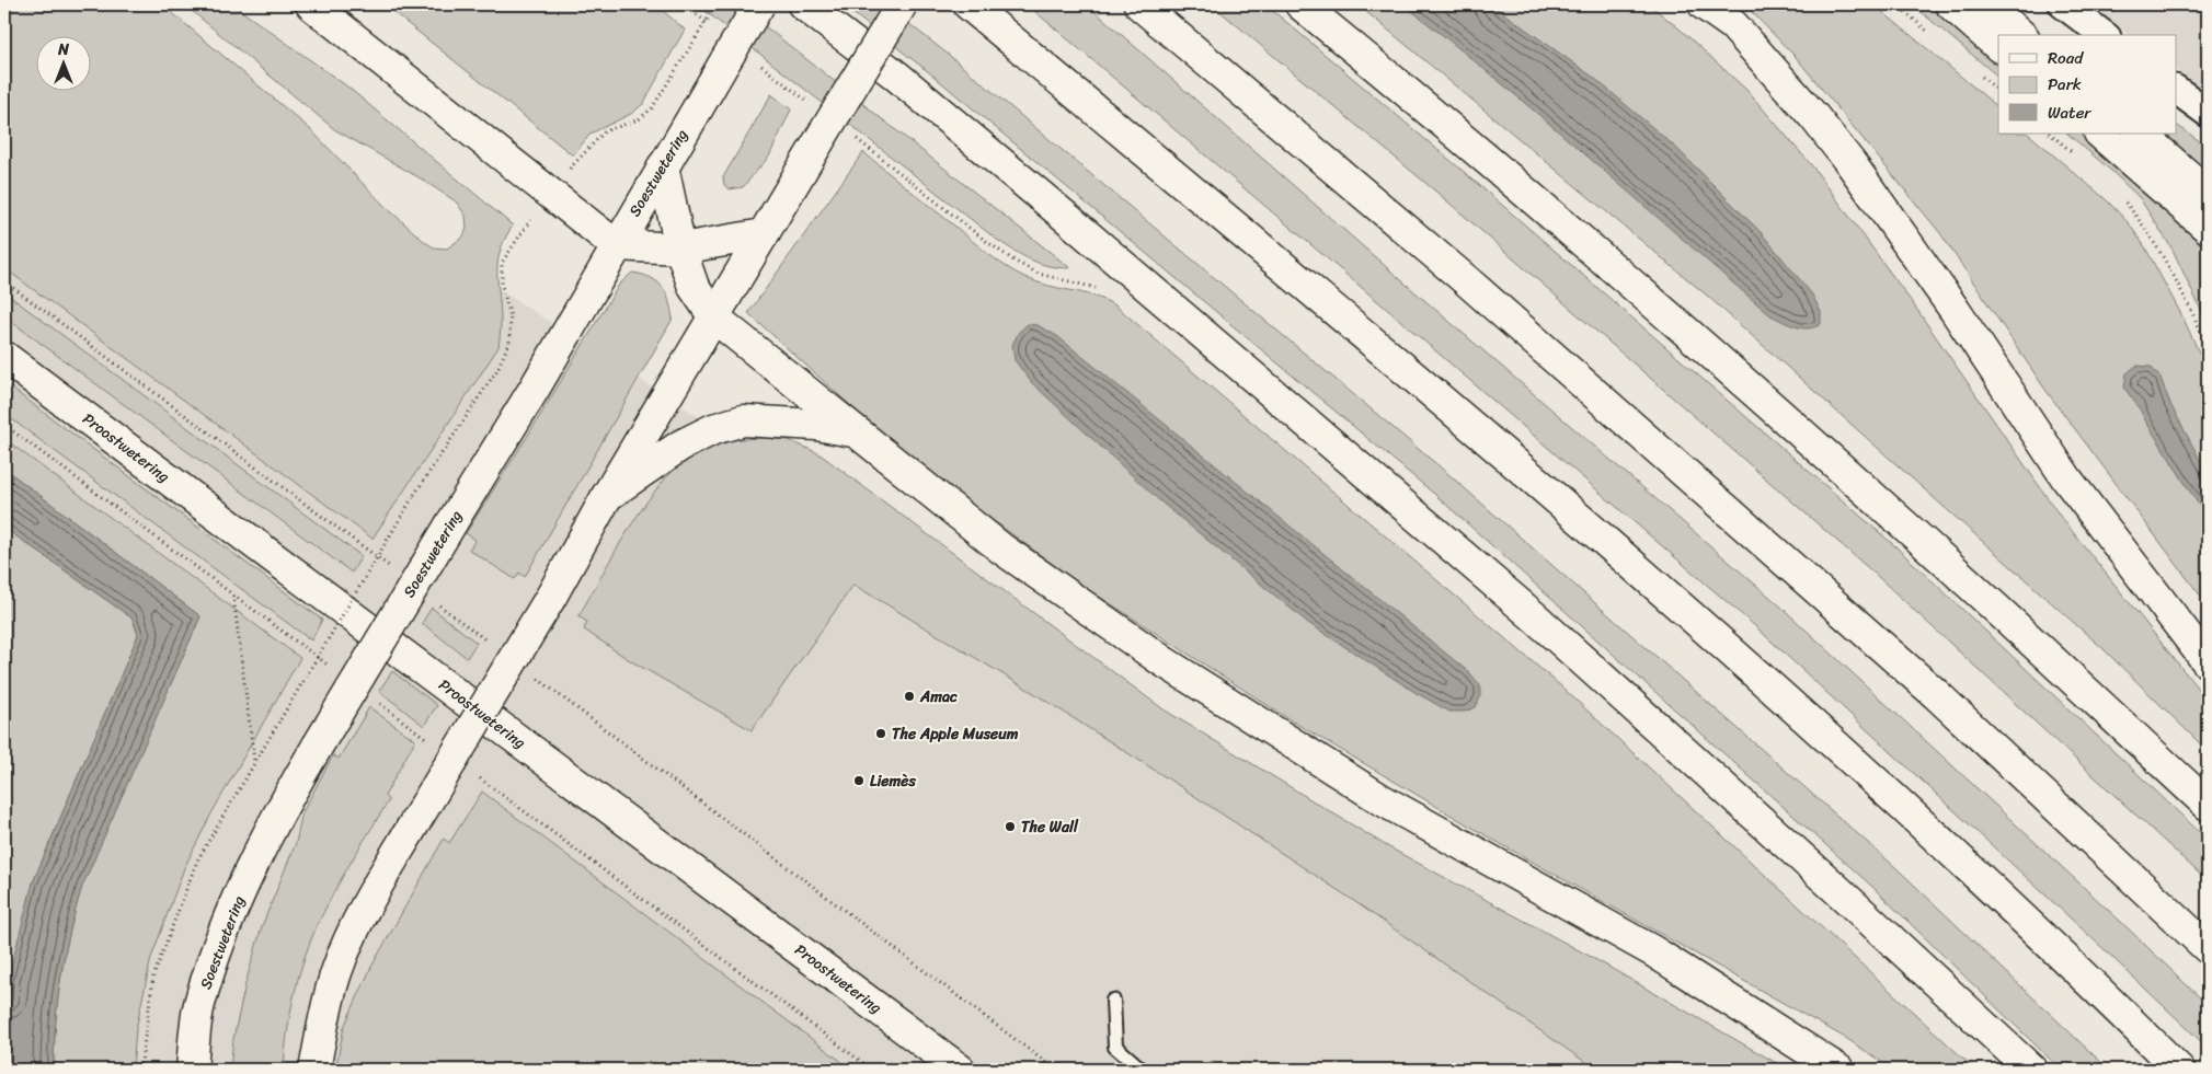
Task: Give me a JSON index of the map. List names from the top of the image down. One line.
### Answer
{"streets":{"main road":["Soestwetering","Proostwetering"]},"places":["Amac","The Apple Museum","Liemès","The Wall"],"legend":["Road","Park","Water"],"north":"top"}
